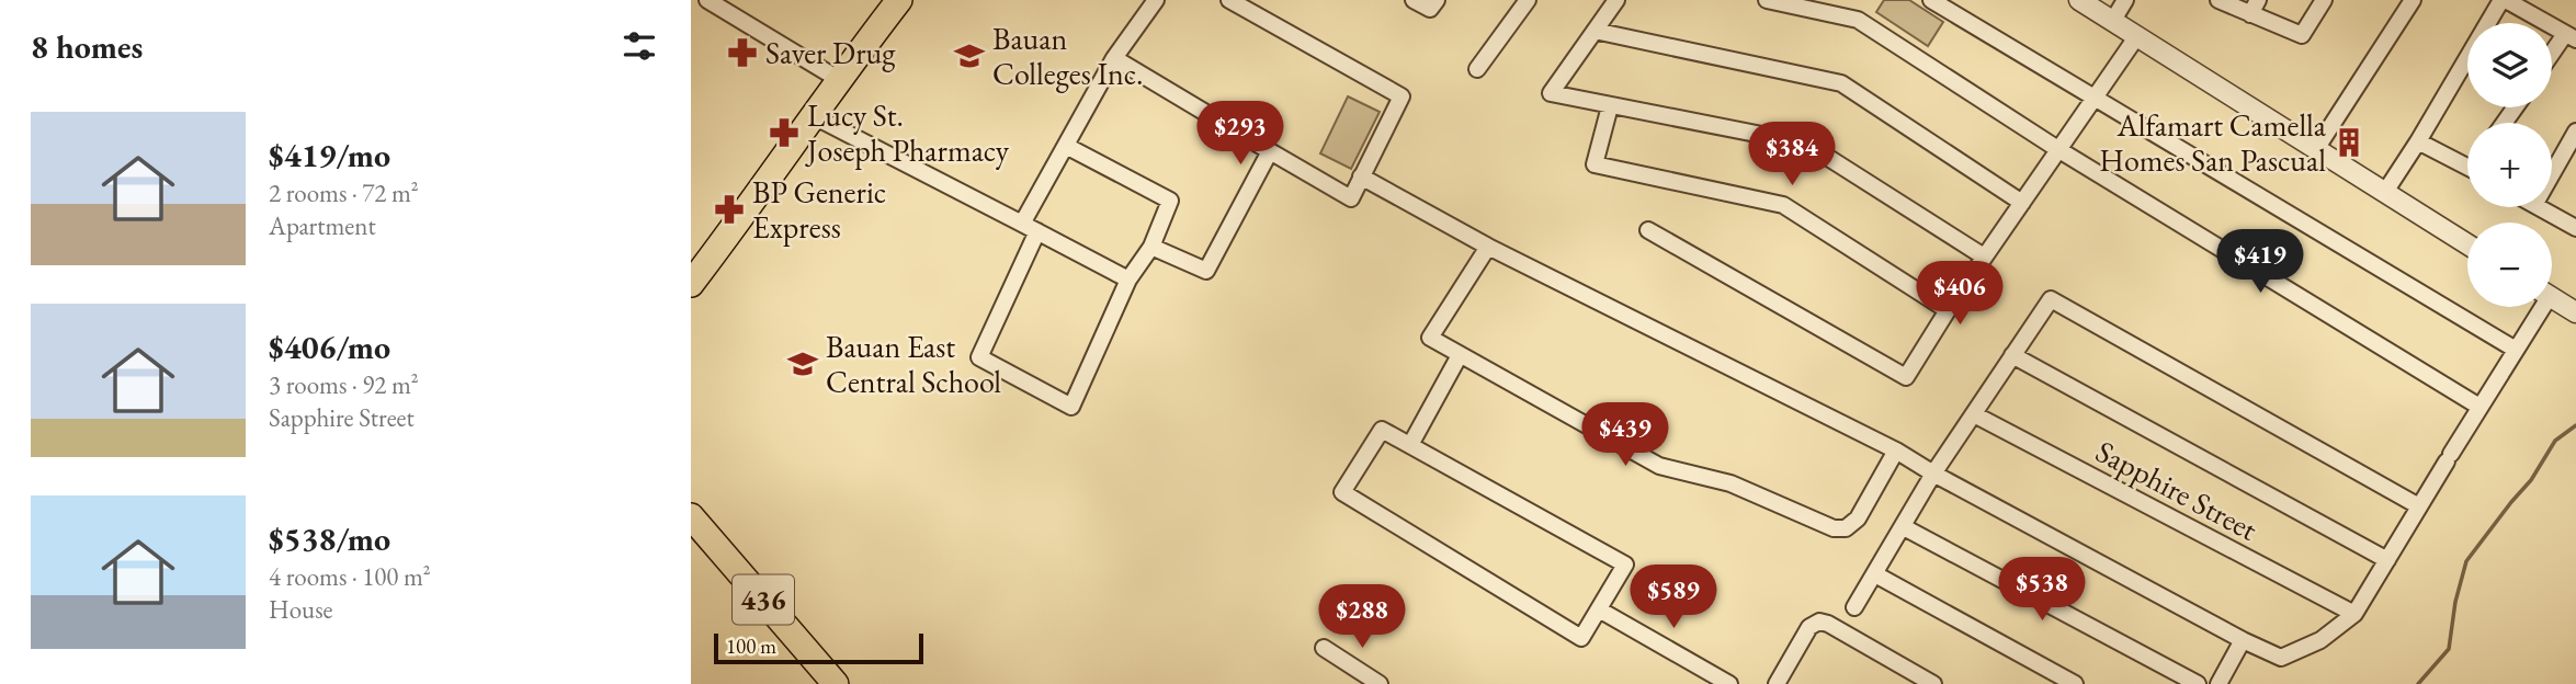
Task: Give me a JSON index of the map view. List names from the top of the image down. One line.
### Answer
{"streets":{"main road":["436"],"street":["Sapphire Street"]},"places":{"pharmacy":["Saver Drug","Lucy St. Joseph Pharmacy","BP Generic Express"],"school or university":["Bauan Colleges Inc.","Bauan East Central School"],"building":["Alfamart Camella Homes San Pascual"]},"scale_bar":"100 m","page":{"heading":"8 homes","map_buttons":["+","−"],"list":[{"name":"$419/mo","note":"2 rooms · 72 m² · Apartment"},{"name":"$406/mo","note":"3 rooms · 92 m² · Sapphire Street"},{"name":"$538/mo","note":"4 rooms · 100 m² · House"}],"price":["$293","$384","$419","$406","$439","$538","$589","$288"],"scale":"100 m"}}
